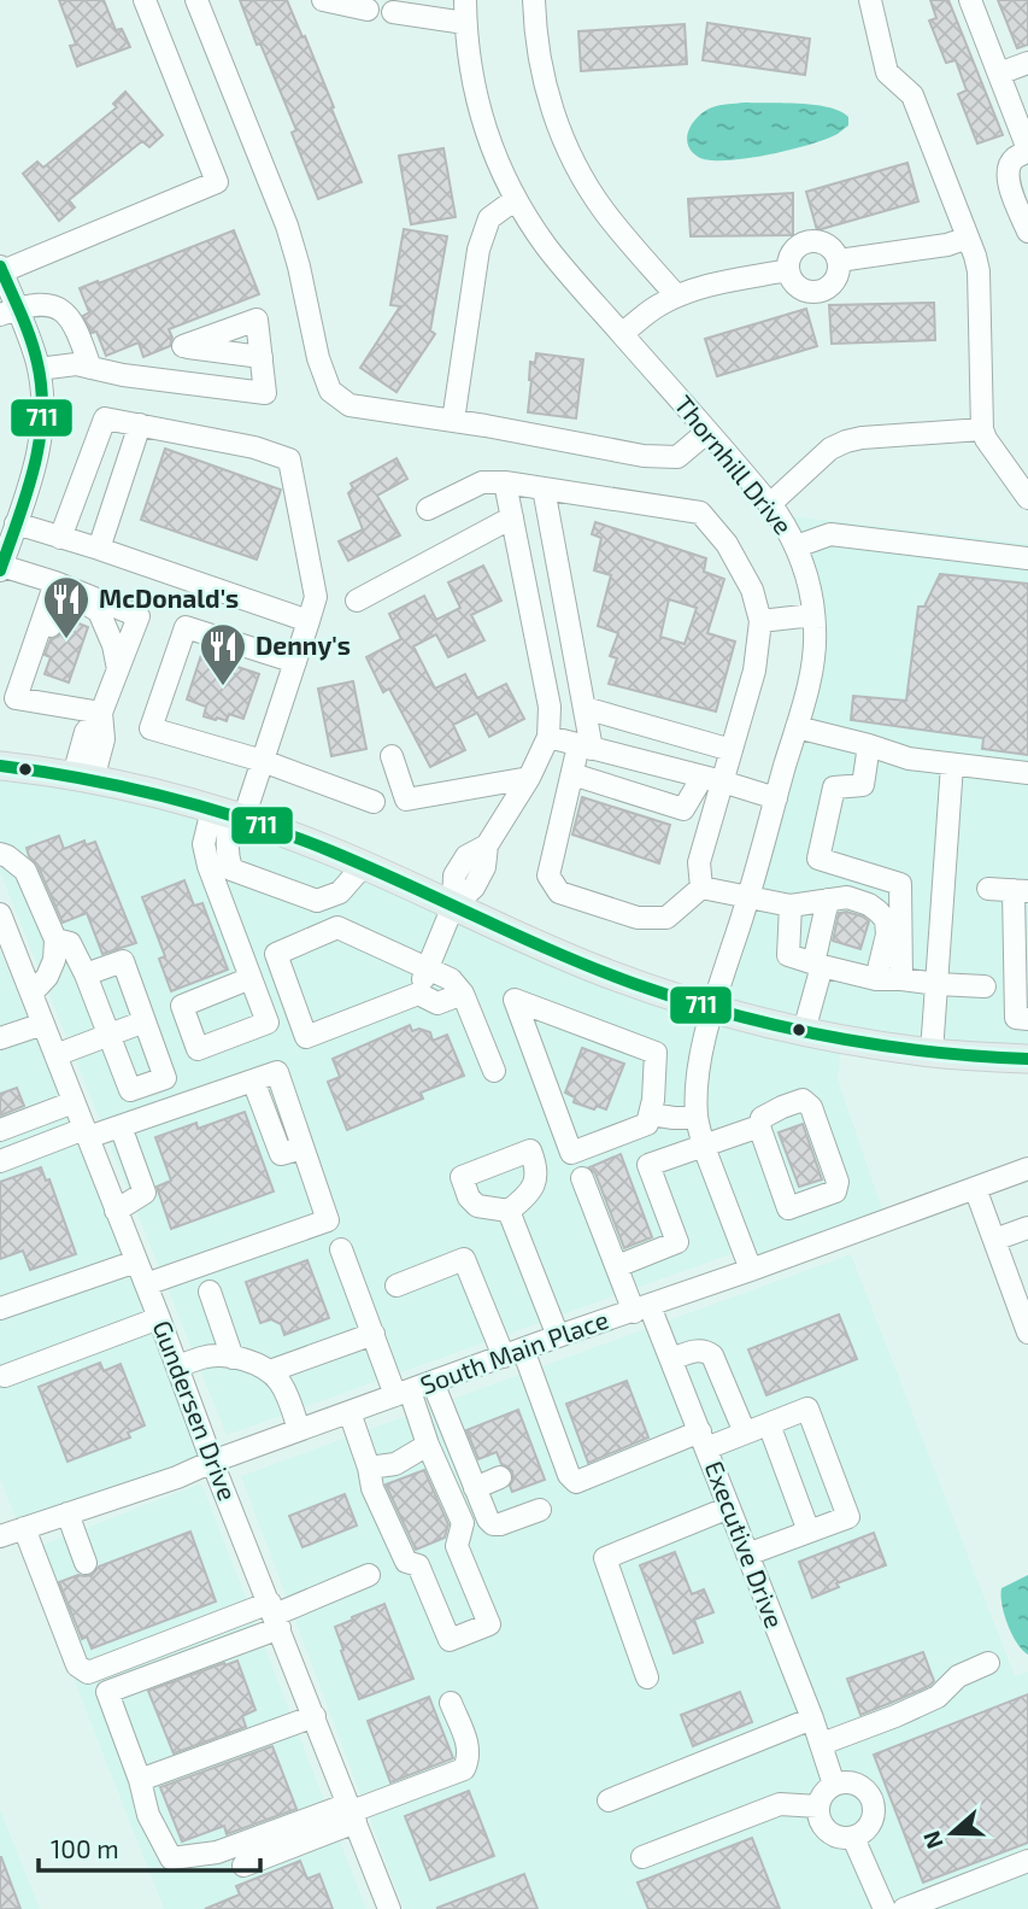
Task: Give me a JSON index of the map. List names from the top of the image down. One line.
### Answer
{"streets":{"street":["Thornhill Drive","South Main Place","Gundersen Drive","Executive Drive"]},"crossings":[["Thornhill Drive","South Main Place"],["South Main Place","Gundersen Drive"],["South Main Place","Executive Drive"]],"places":{"restaurant":["McDonald's","Denny's"]},"lines":["transit line 711"],"scale_bar":"100 m","north":"left"}
